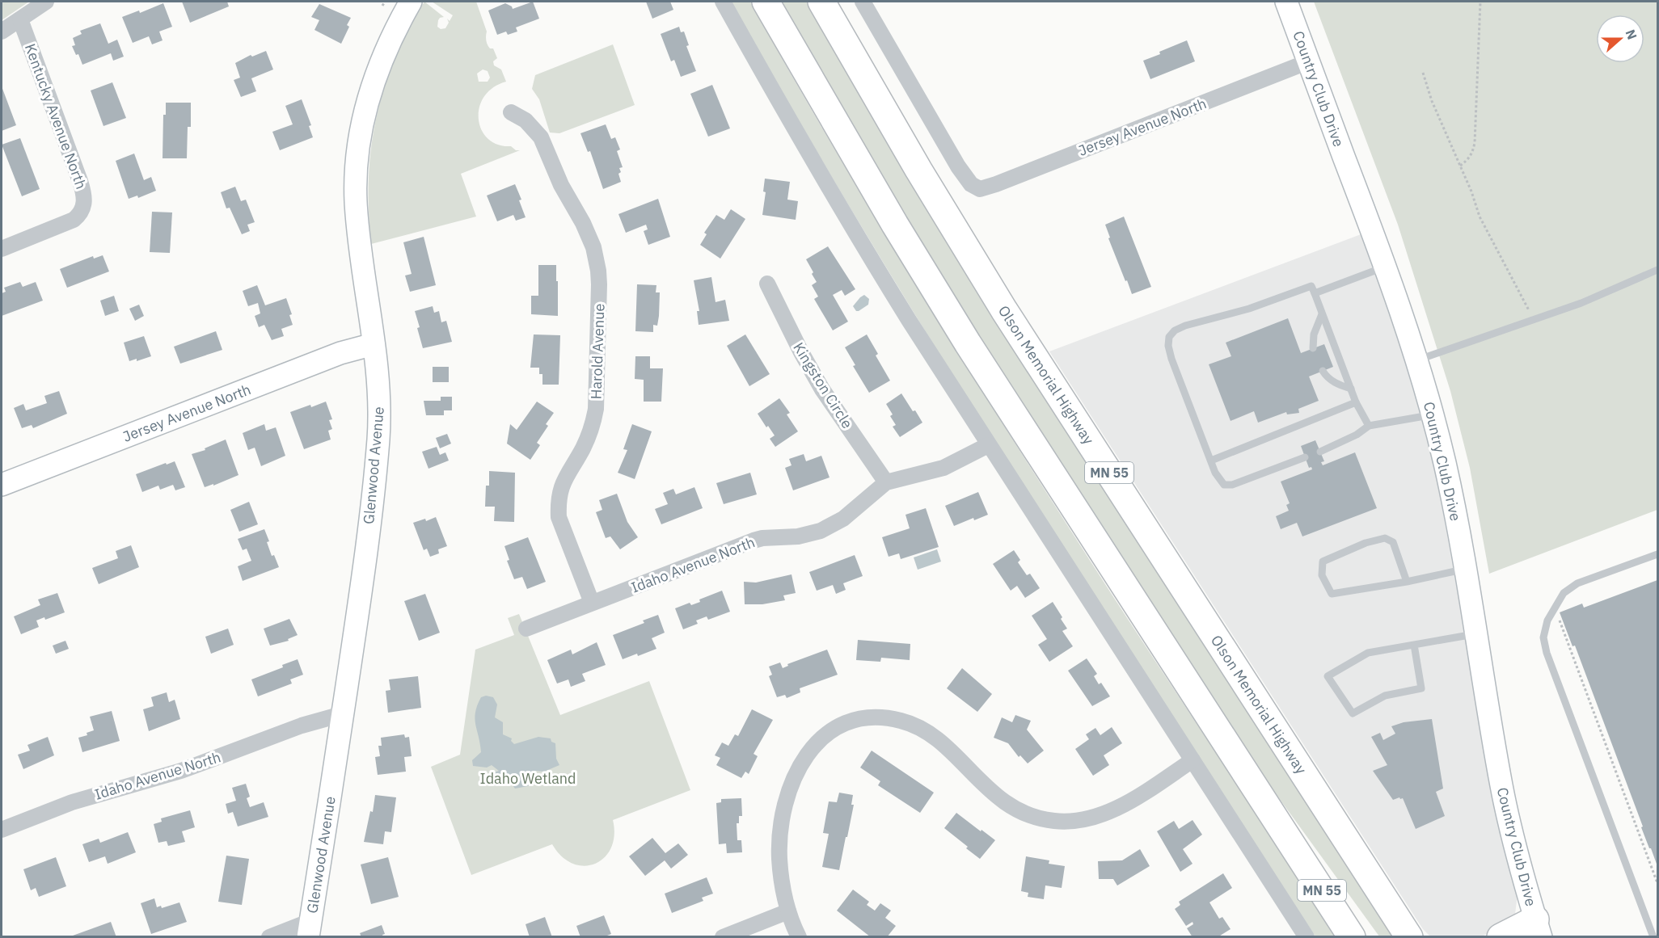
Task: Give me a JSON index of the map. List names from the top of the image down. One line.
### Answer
{"streets":{"highway":["Olson Memorial Highway","MN 55"],"street":["Country Club Drive","Kentucky Avenue North","Jersey Avenue North","Harold Avenue","Kingston Circle","Glenwood Avenue","Idaho Avenue North"]},"crossings":[["Country Club Drive","Jersey Avenue North"],["Jersey Avenue North","Glenwood Avenue"],["Harold Avenue","Idaho Avenue North"],["Kingston Circle","Idaho Avenue North"],["Glenwood Avenue","Idaho Avenue North"]],"parks":["Idaho Wetland"],"north":"right"}
